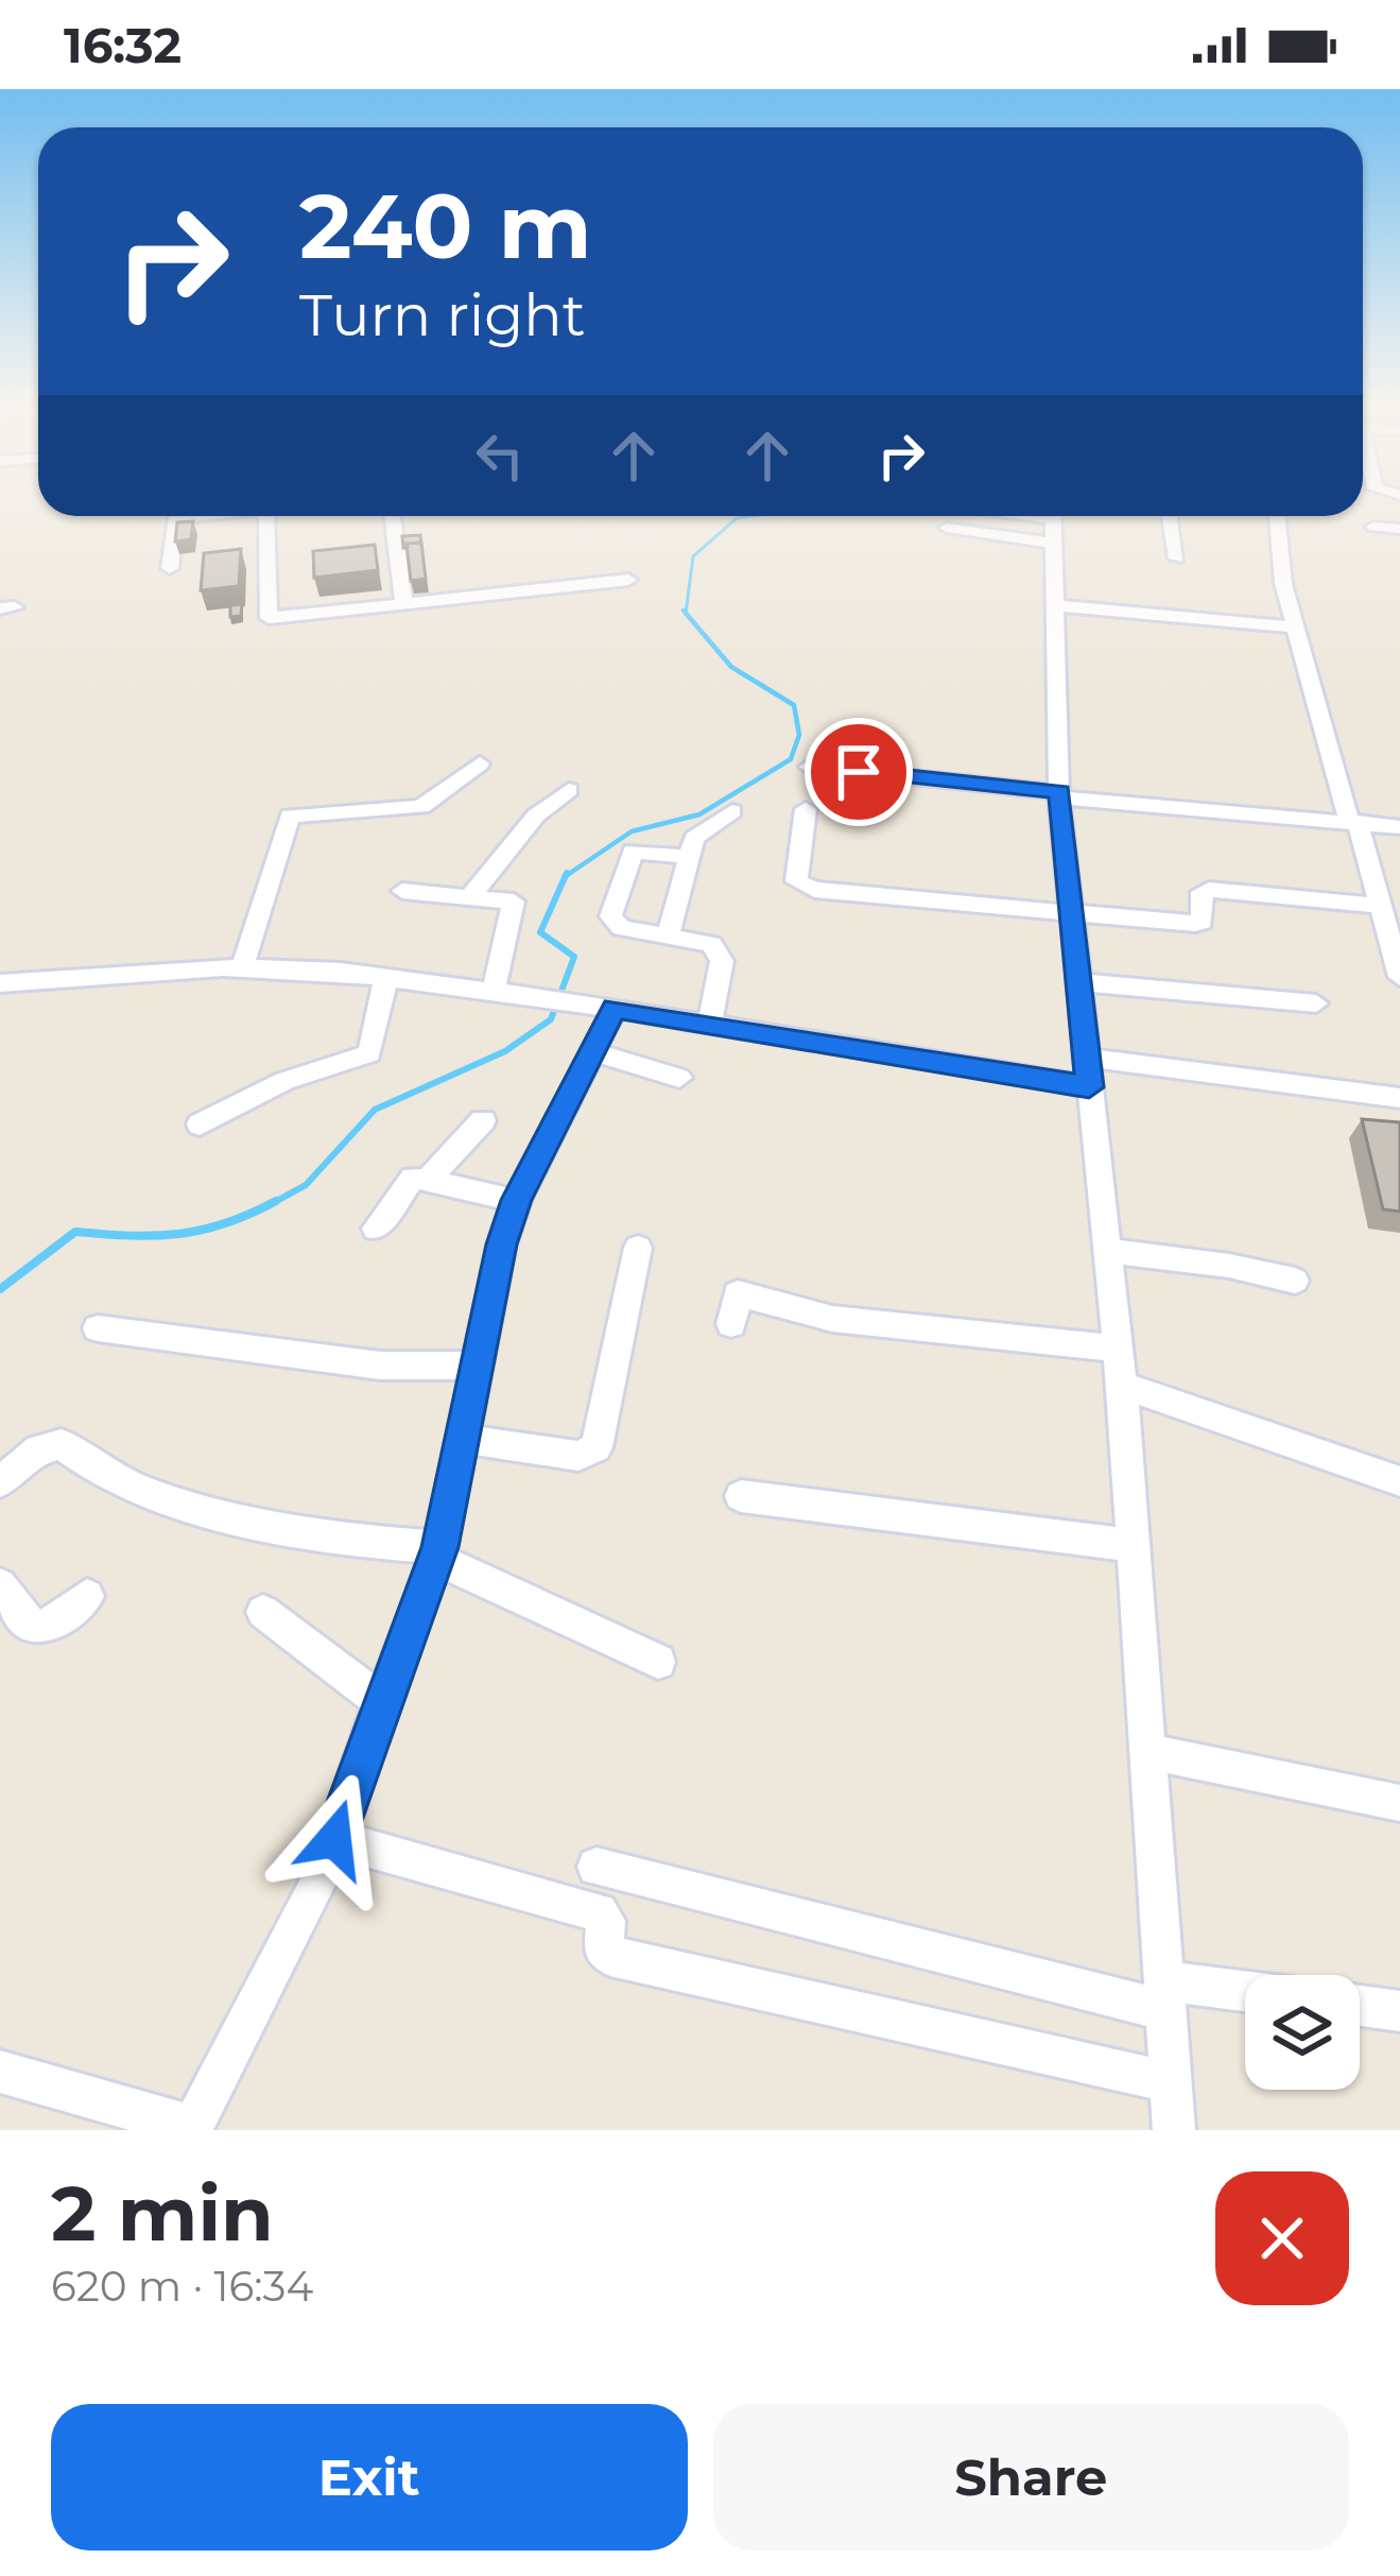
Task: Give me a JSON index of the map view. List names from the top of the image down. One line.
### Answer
{"page":{"status":"16:32","turn":["240 m","Turn right"],"heading":["2 min","620 m · 16:34"],"buttons":["Exit","Share"]}}
